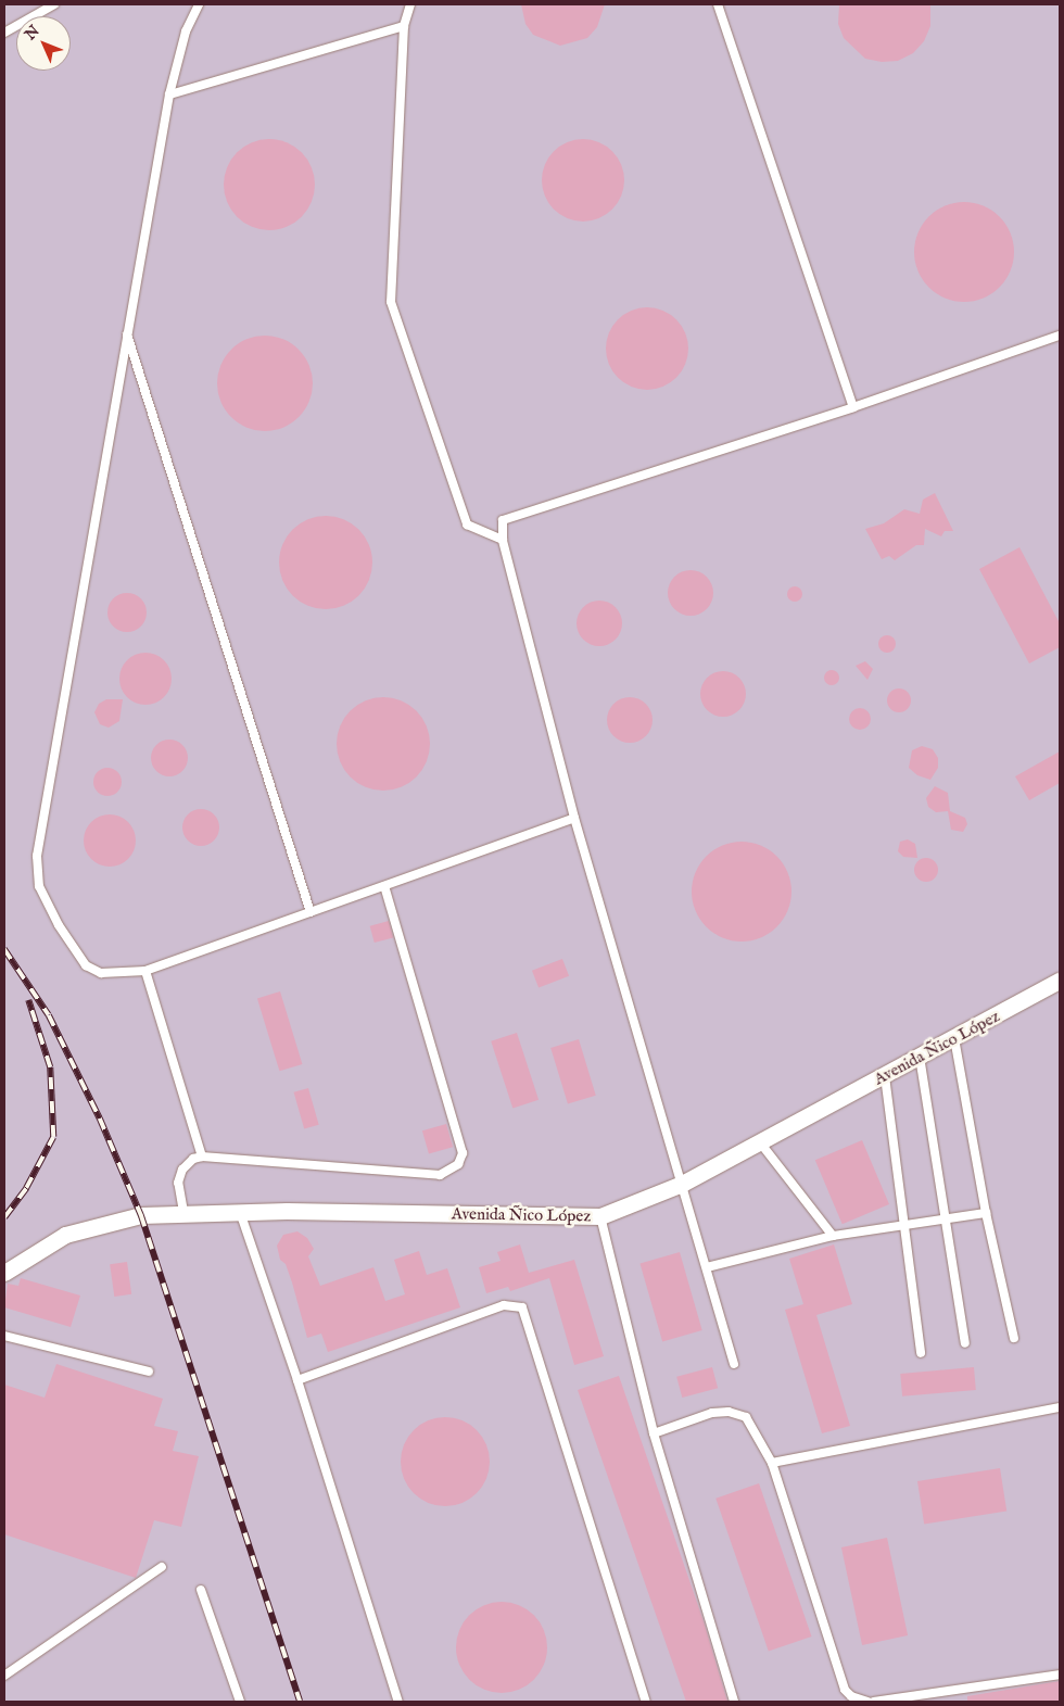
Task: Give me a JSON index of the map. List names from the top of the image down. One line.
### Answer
{"streets":{"street":["Avenida Ñico López"]},"north":"top left"}
